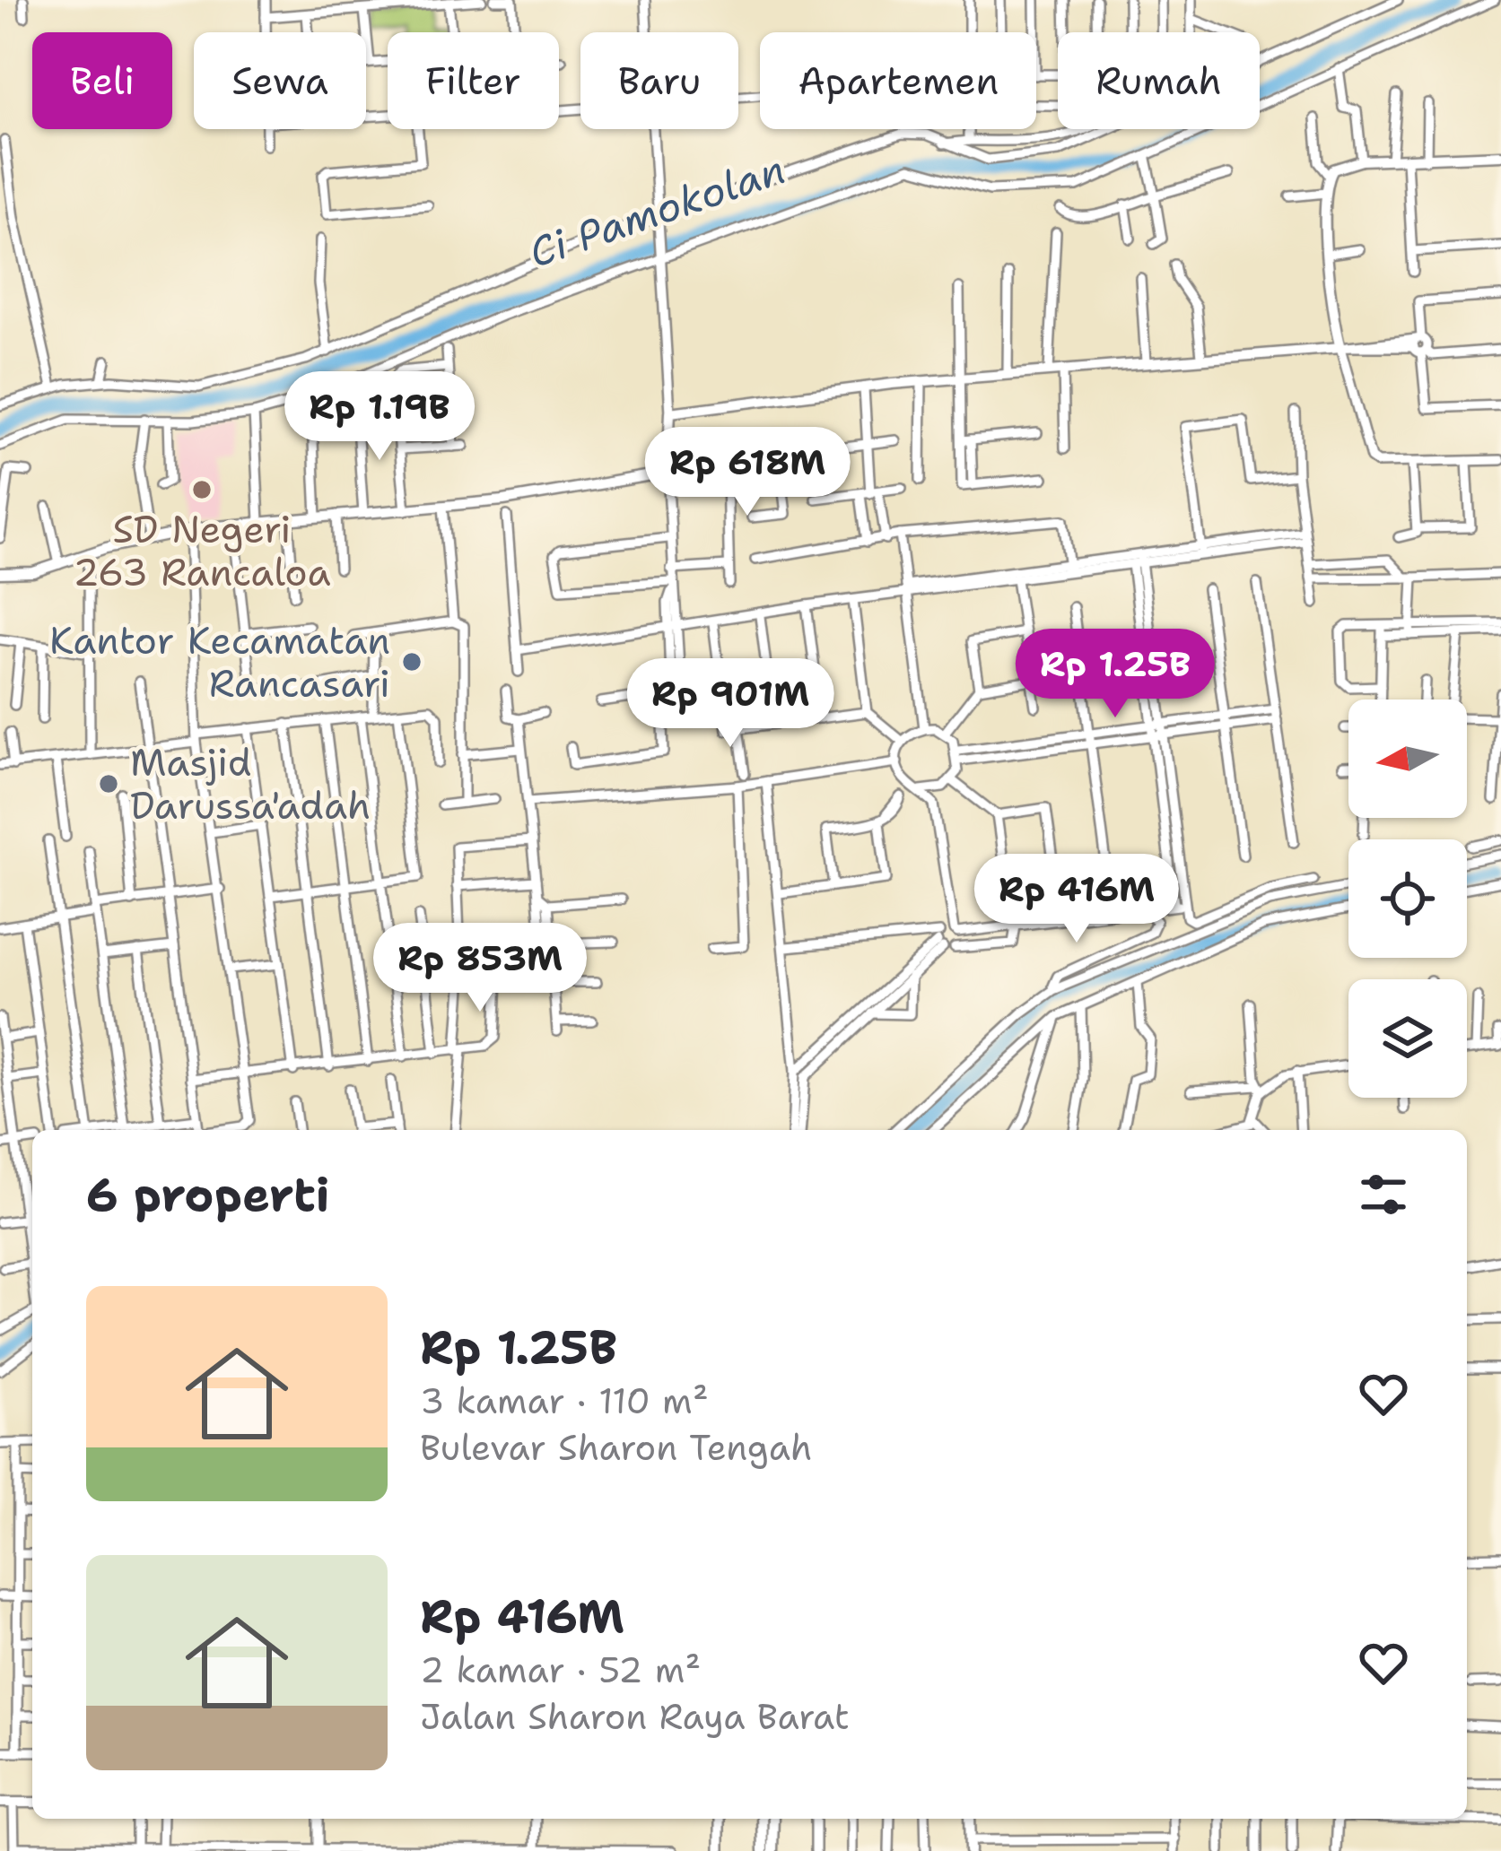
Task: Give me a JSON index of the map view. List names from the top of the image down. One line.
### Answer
{"water":["Ci Pamokolan"],"places":["SD Negeri 263 Rancaloa","Kantor Kecamatan Rancasari","Masjid Darussa'adah"],"north":"left","page":{"chip":["Beli","Sewa","Filter","Baru","Apartemen","Rumah"],"price":["Rp 1.19B","Rp 618M","Rp 1.25B","Rp 901M","Rp 416M","Rp 853M"],"heading":"6 properti","list":[{"name":"Rp 1.25B","note":"3 kamar · 110 m² · Bulevar Sharon Tengah"},{"name":"Rp 416M","note":"2 kamar · 52 m² · Jalan Sharon Raya Barat"}]}}
